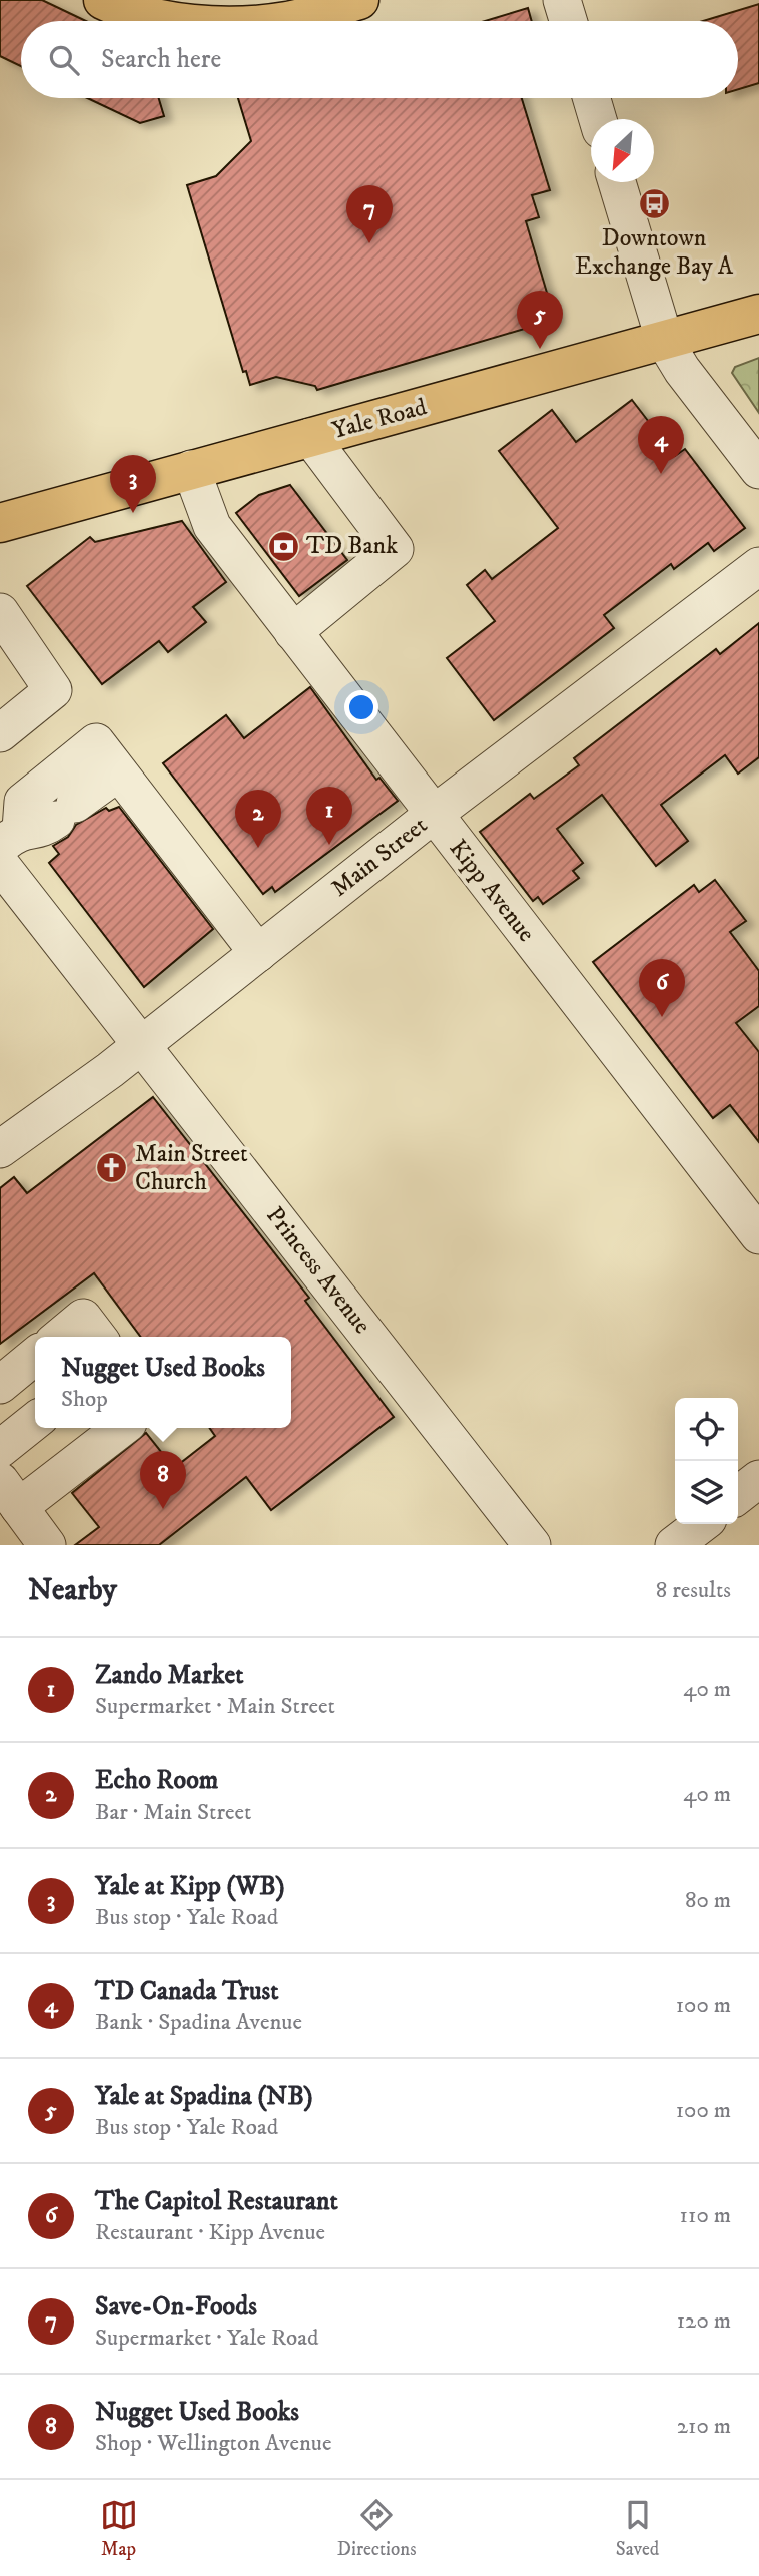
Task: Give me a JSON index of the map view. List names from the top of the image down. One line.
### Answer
{"streets":{"main road":["Yale Road"],"street":["Main Street","Kipp Avenue","Princess Avenue"]},"crossings":[["Yale Road","Kipp Avenue"],["Main Street","Kipp Avenue"],["Main Street","Princess Avenue"]],"places":{"bus stop":["Downtown Exchange Bay A"],"bank":["TD Bank"],"church":["Main Street Church"]},"north":"bottom left","page":{"search":"Search here","pins":["7","5","4","3","1","2","6","8"],"popup":["Nugget Used Books","Shop"],"heading":["Nearby","8 results"],"list":[{"mark":"1","name":"Zando Market","note":"Supermarket · Main Street","value":"40 m"},{"mark":"2","name":"Echo Room","note":"Bar · Main Street","value":"40 m"},{"mark":"3","name":"Yale at Kipp (WB)","note":"Bus stop · Yale Road","value":"80 m"},{"mark":"4","name":"TD Canada Trust","note":"Bank · Spadina Avenue","value":"100 m"},{"mark":"5","name":"Yale at Spadina (NB)","note":"Bus stop · Yale Road","value":"100 m"},{"mark":"6","name":"The Capitol Restaurant","note":"Restaurant · Kipp Avenue","value":"110 m"},{"mark":"7","name":"Save-On-Foods","note":"Supermarket · Yale Road","value":"120 m"},{"mark":"8","name":"Nugget Used Books","note":"Shop · Wellington Avenue","value":"210 m"}],"nav":["Map","Directions","Saved"]}}
